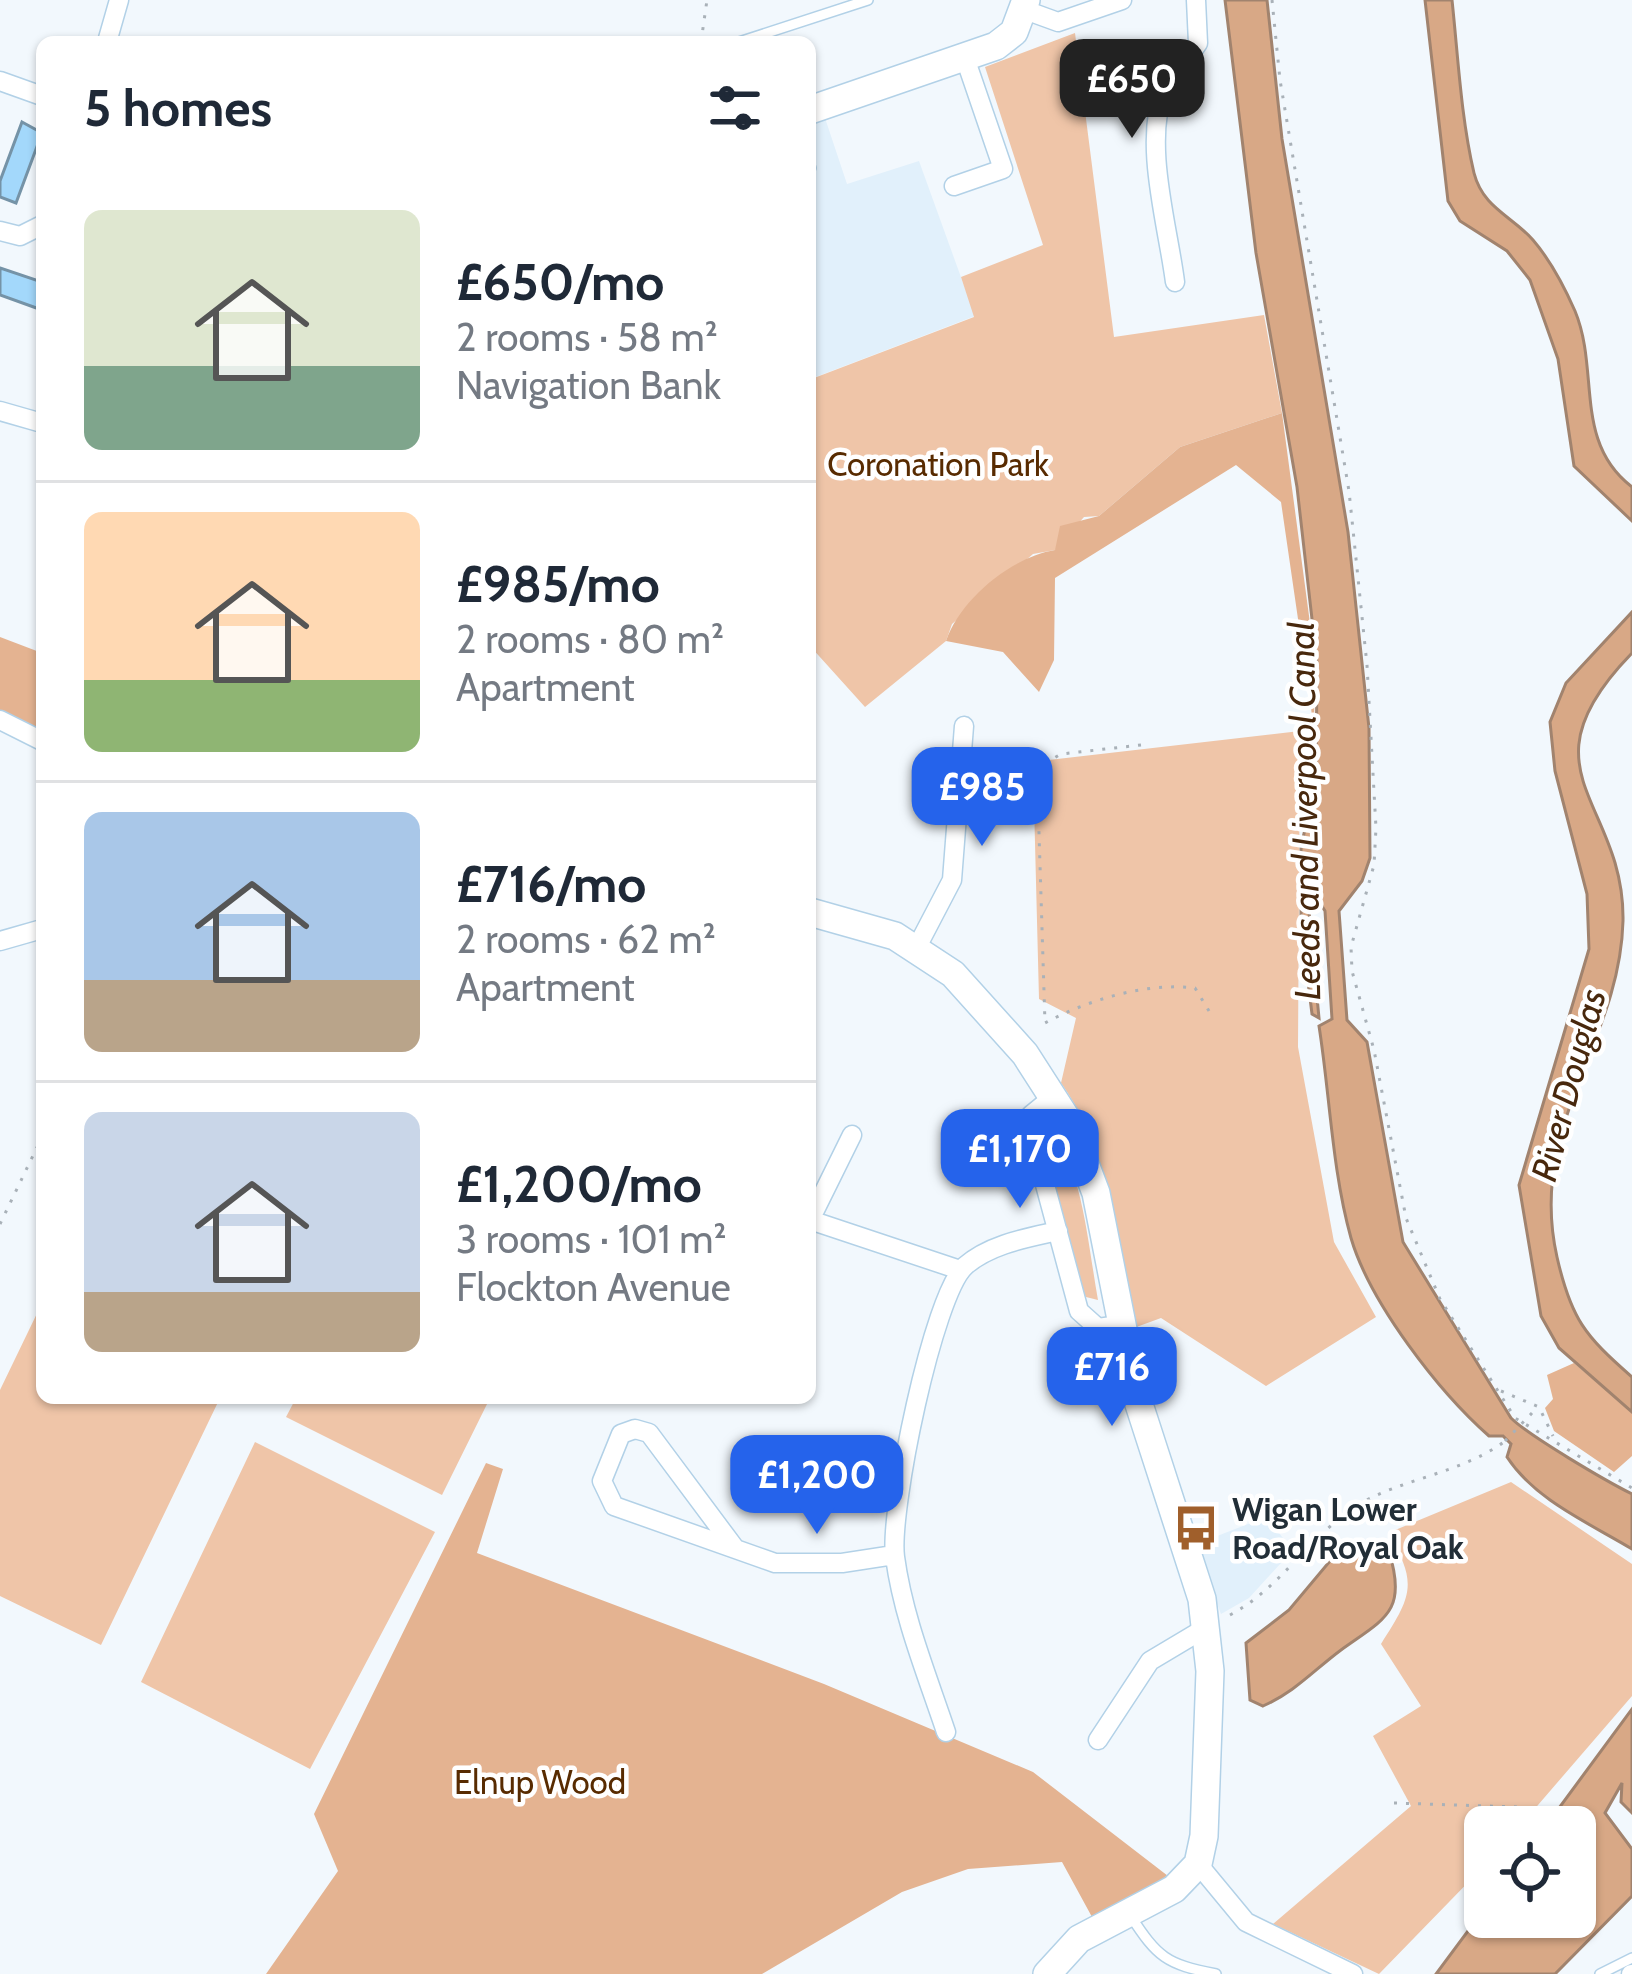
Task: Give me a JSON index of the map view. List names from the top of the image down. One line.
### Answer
{"water":["Leeds and Liverpool Canal","River Douglas"],"parks":["Coronation Park","Elnup Wood"],"places":{"bus stop":["Wigan Lower Road/Royal Oak"]},"page":{"heading":"5 homes","price":["£650","£985","£1,170","£716","£1,200"],"list":[{"name":"£650/mo","note":"2 rooms · 58 m² · Navigation Bank"},{"name":"£985/mo","note":"2 rooms · 80 m² · Apartment"},{"name":"£716/mo","note":"2 rooms · 62 m² · Apartment"},{"name":"£1,200/mo","note":"3 rooms · 101 m² · Flockton Avenue"}]}}
